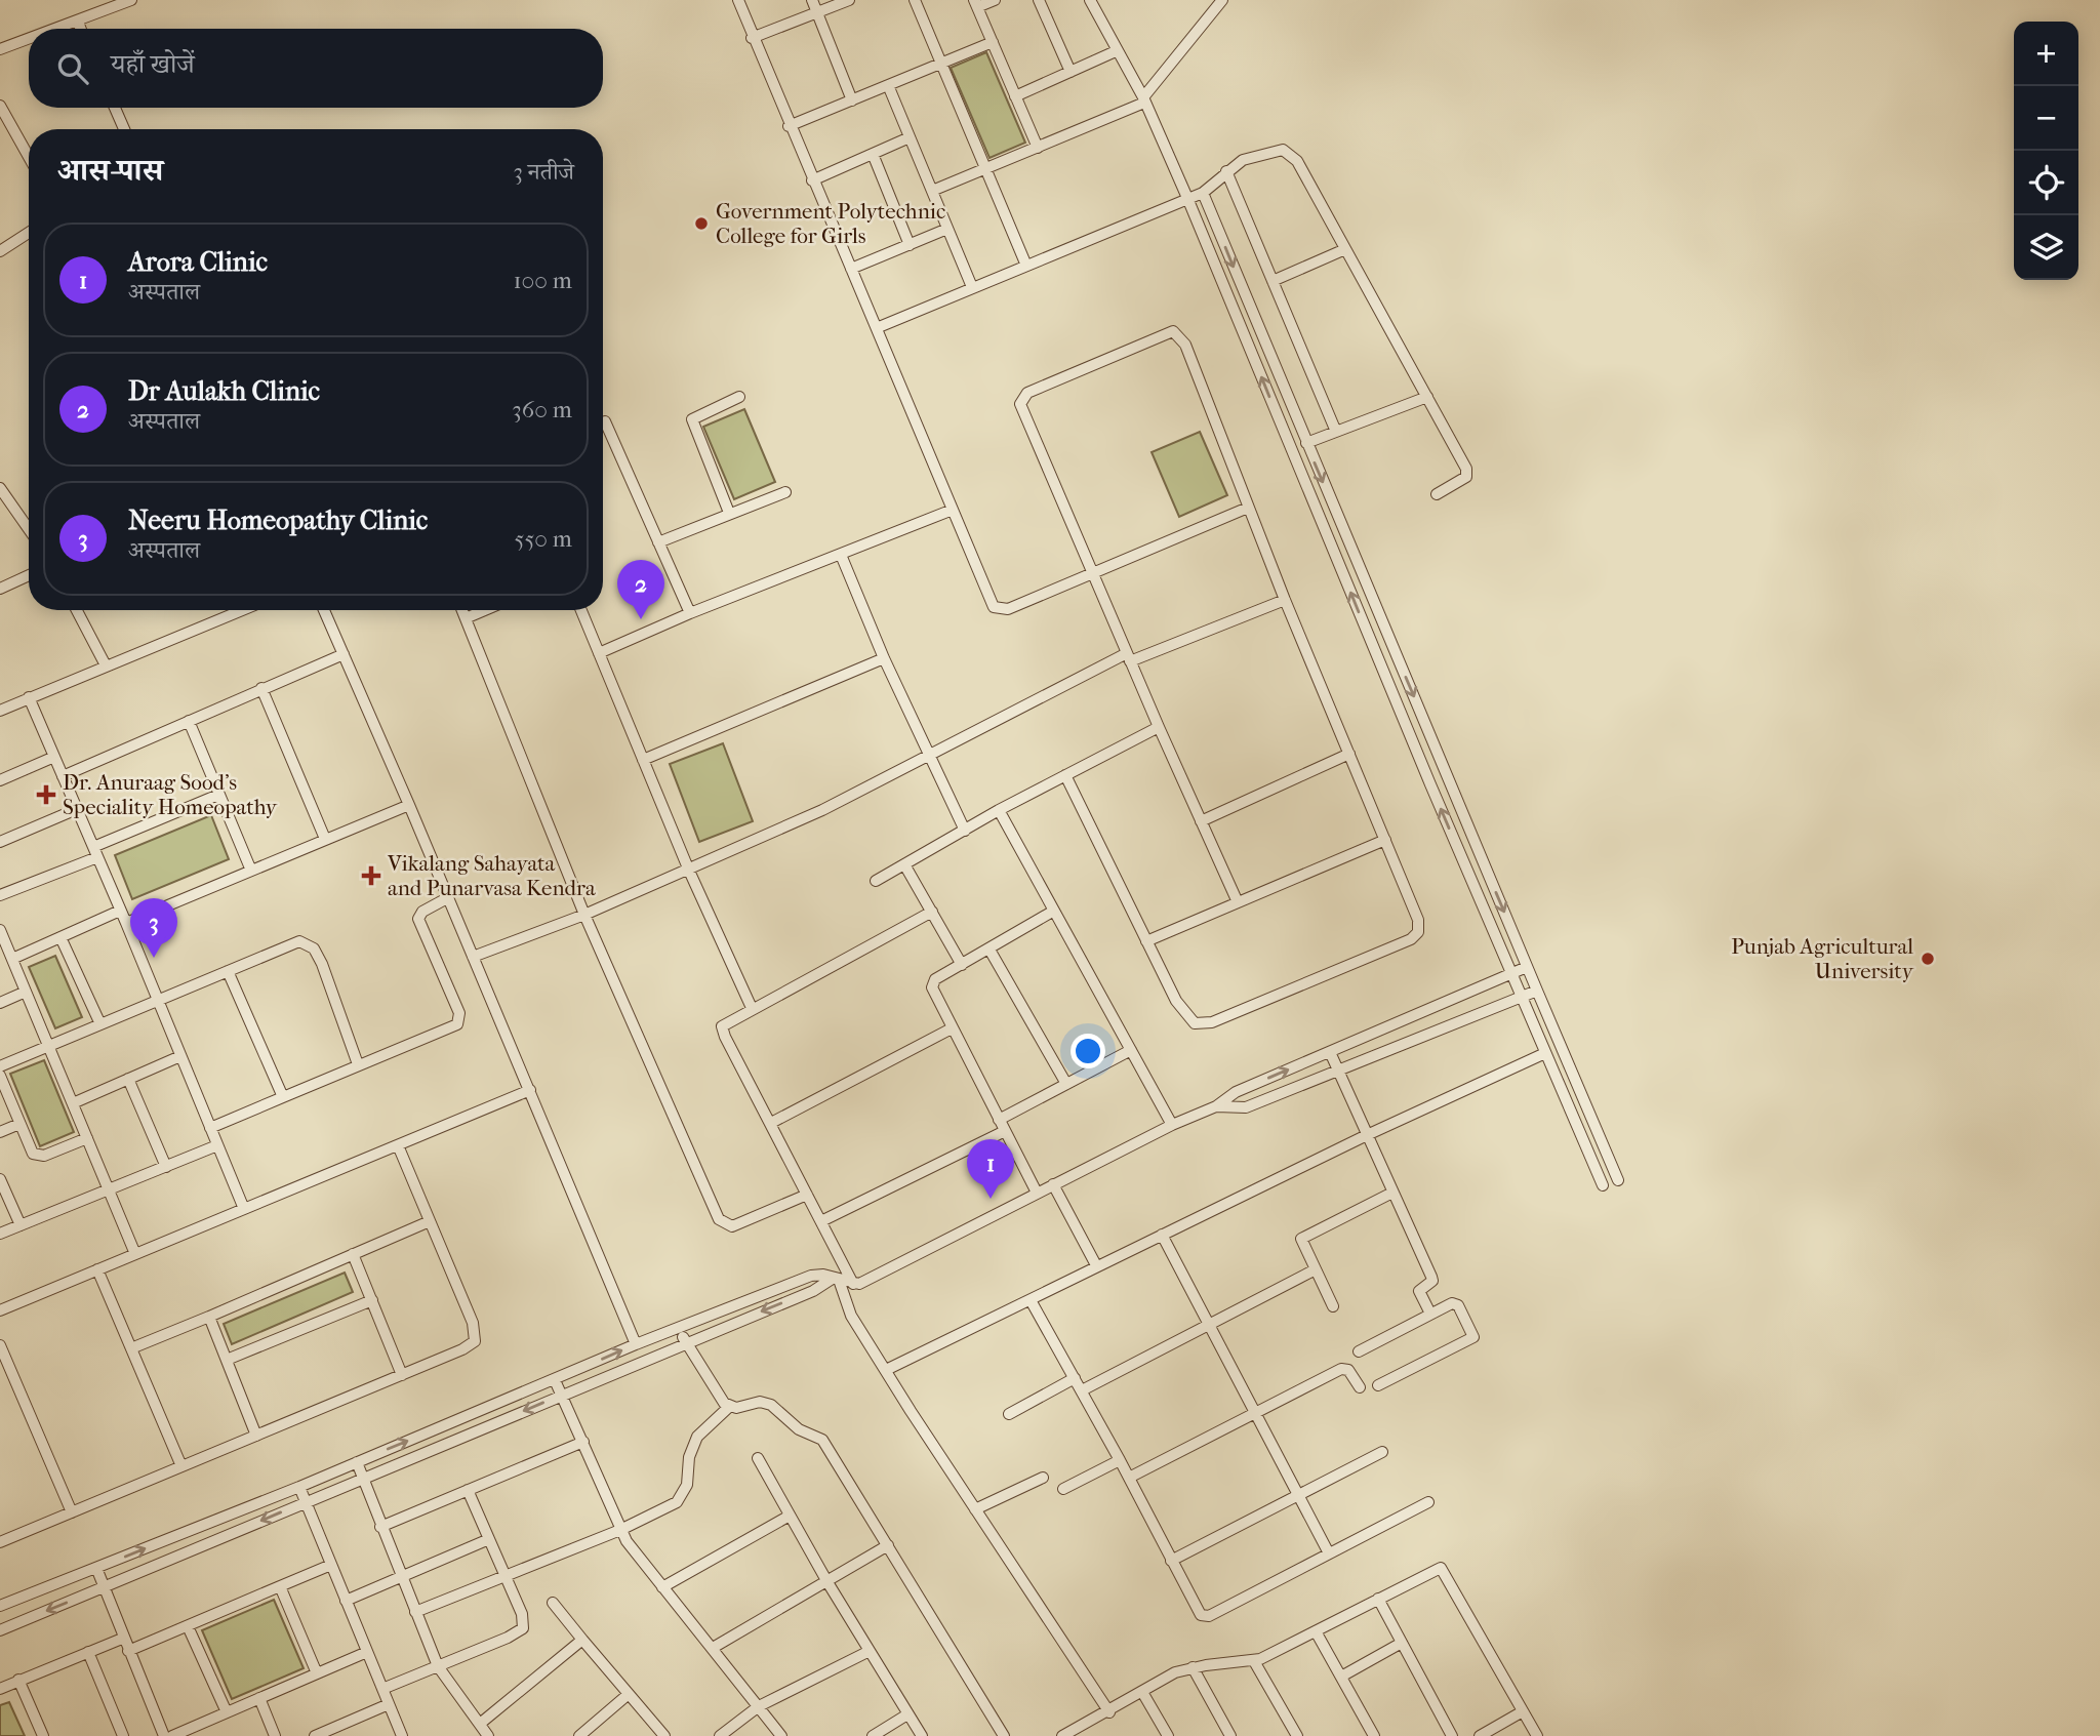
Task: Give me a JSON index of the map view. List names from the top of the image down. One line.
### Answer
{"places":{"other":["Government Polytechnic College for Girls","Punjab Agricultural University"],"health":["Dr. Anuraag Sood's Speciality Homeopathy","Vikalang Sahayata and Punarvasa Kendra"]},"page":{"map_buttons":["+","−"],"search":"यहाँ खोजें","heading":["आस-पास","3 नतीजे"],"list":[{"mark":"1","name":"Arora Clinic","note":"अस्पताल","value":"100 m"},{"mark":"2","name":"Dr Aulakh Clinic","note":"अस्पताल","value":"360 m"},{"mark":"3","name":"Neeru Homeopathy Clinic","note":"अस्पताल","value":"550 m"}],"pins":["2","3","1"]}}
